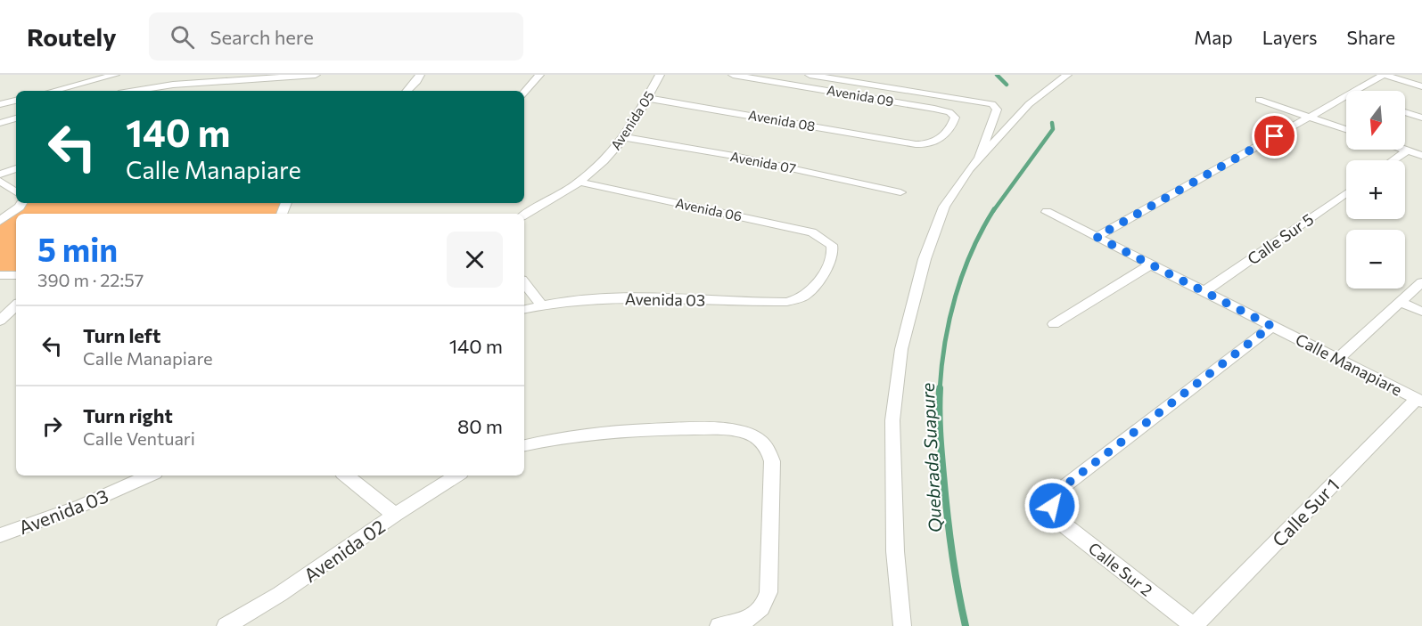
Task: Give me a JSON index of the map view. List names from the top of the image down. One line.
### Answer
{"streets":{"street":["Avenida 09","Avenida 05","Avenida 08","Avenida 07","Avenida 06","Calle Sur 5","Avenida 03","Calle Manapiare","Calle Sur 1","Avenida 02","Calle Sur 2"]},"crossings":[["Avenida 09","Avenida 08"],["Avenida 05","Avenida 08"],["Avenida 05","Avenida 07"],["Avenida 05","Avenida 06"],["Avenida 06","Avenida 03"],["Calle Sur 5","Calle Manapiare"],["Calle Manapiare","Calle Sur 1"],["Calle Manapiare","Calle Sur 2"],["Calle Sur 1","Calle Sur 2"]],"water":["Quebrada Suapure"],"north":"bottom","page":{"header":"Routely","search":"Search here","nav":["Map","Layers","Share"],"map_buttons":["+","−"],"turn":["140 m","Calle Manapiare"],"heading":["5 min","390 m · 22:57"],"list":[{"name":"Turn left","note":"Calle Manapiare","value":"140 m"},{"name":"Turn right","note":"Calle Ventuari","value":"80 m"}]}}
